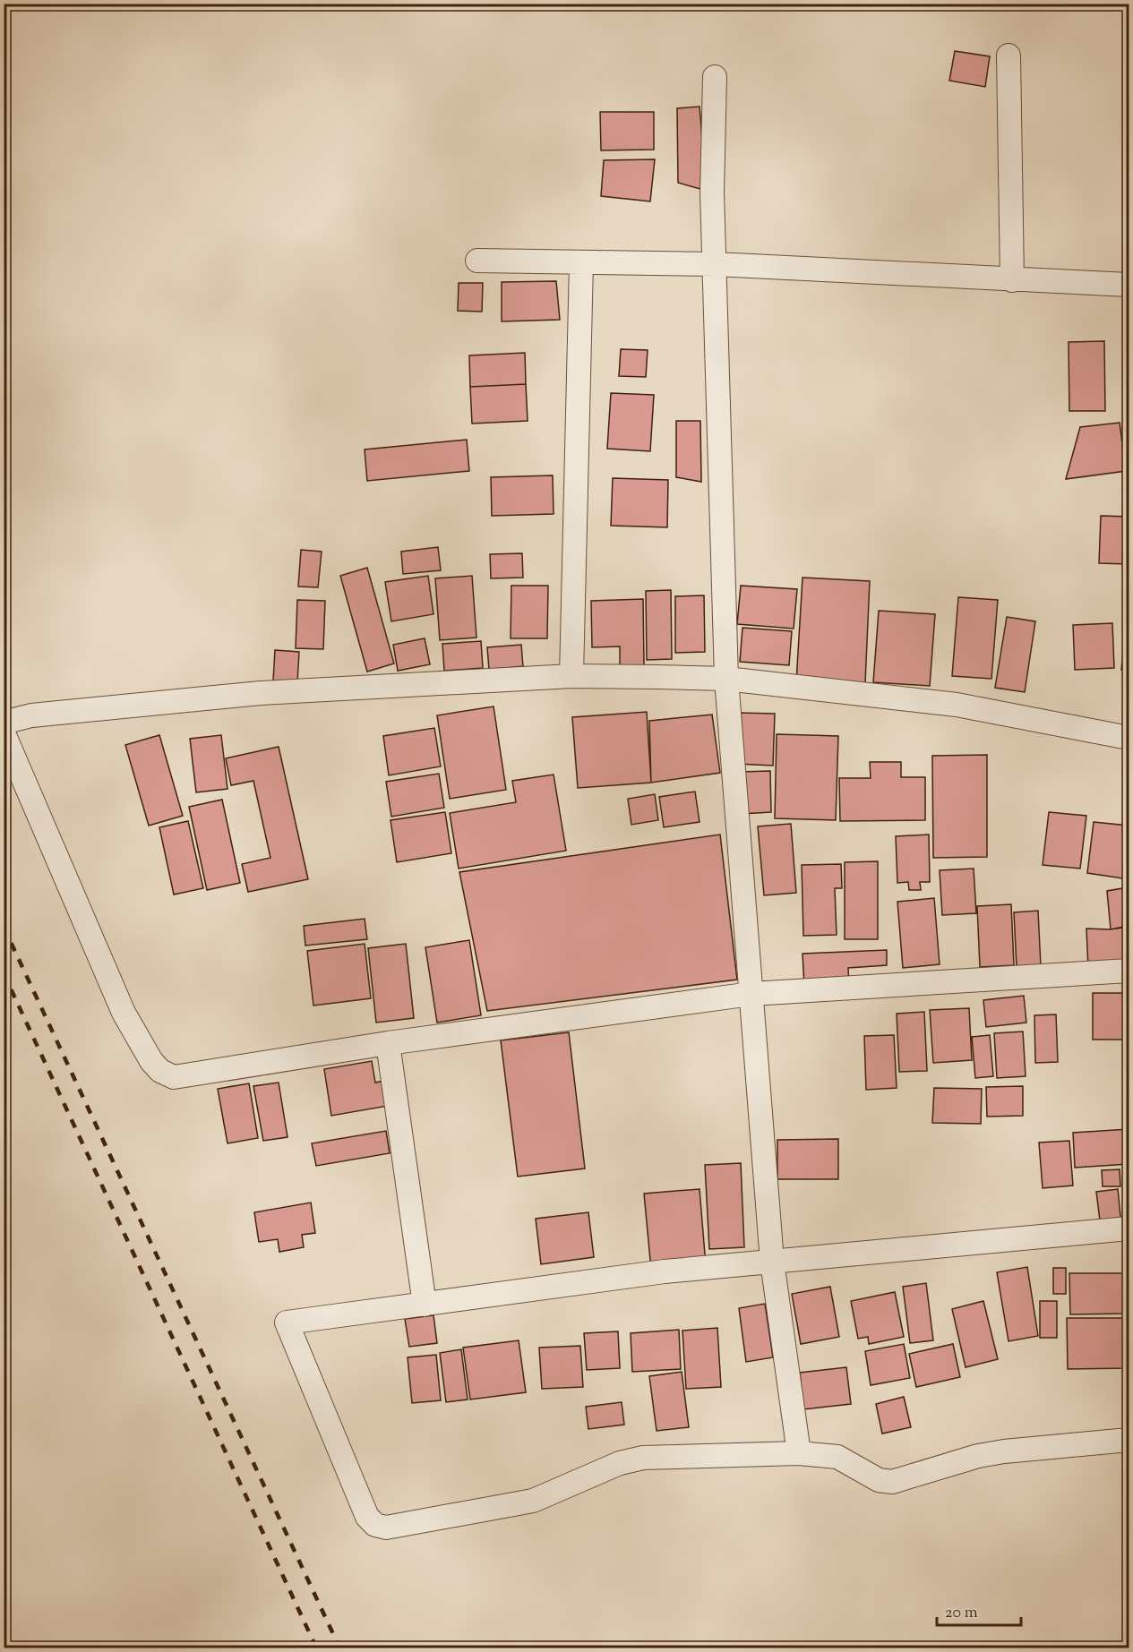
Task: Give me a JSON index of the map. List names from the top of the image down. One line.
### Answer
{"scale_bar":"20 m"}
